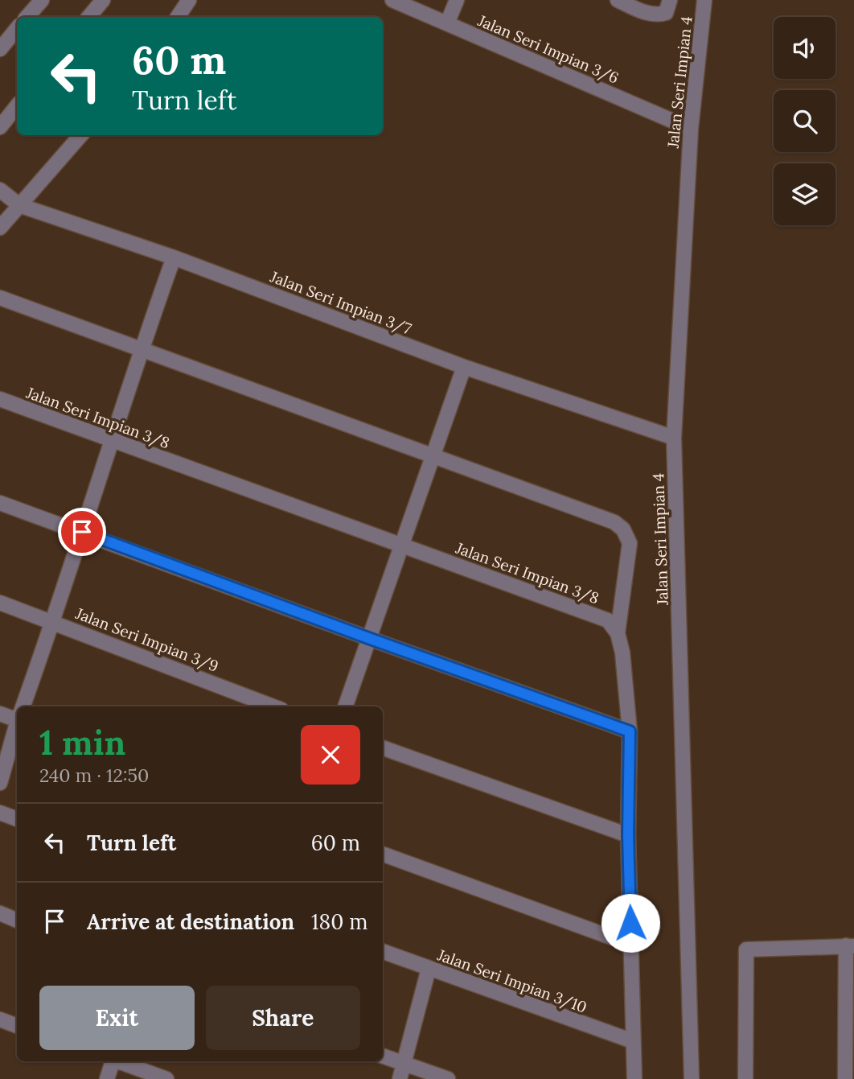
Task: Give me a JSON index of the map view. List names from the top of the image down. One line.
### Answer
{"streets":{"street":["Jalan Seri Impian 3/6","Jalan Seri Impian 4","Jalan Seri Impian 3/7","Jalan Seri Impian 3/8","Jalan Seri Impian 3/9","Jalan Seri Impian 3/10"]},"crossings":[["Jalan Seri Impian 3/6","Jalan Seri Impian 4"],["Jalan Seri Impian 4","Jalan Seri Impian 3/7"]],"page":{"turn":["60 m","Turn left"],"heading":["1 min","240 m · 12:50"],"list":[{"name":"Turn left","value":"60 m"},{"name":"Arrive at destination","value":"180 m"}],"buttons":["Exit","Share"]}}
